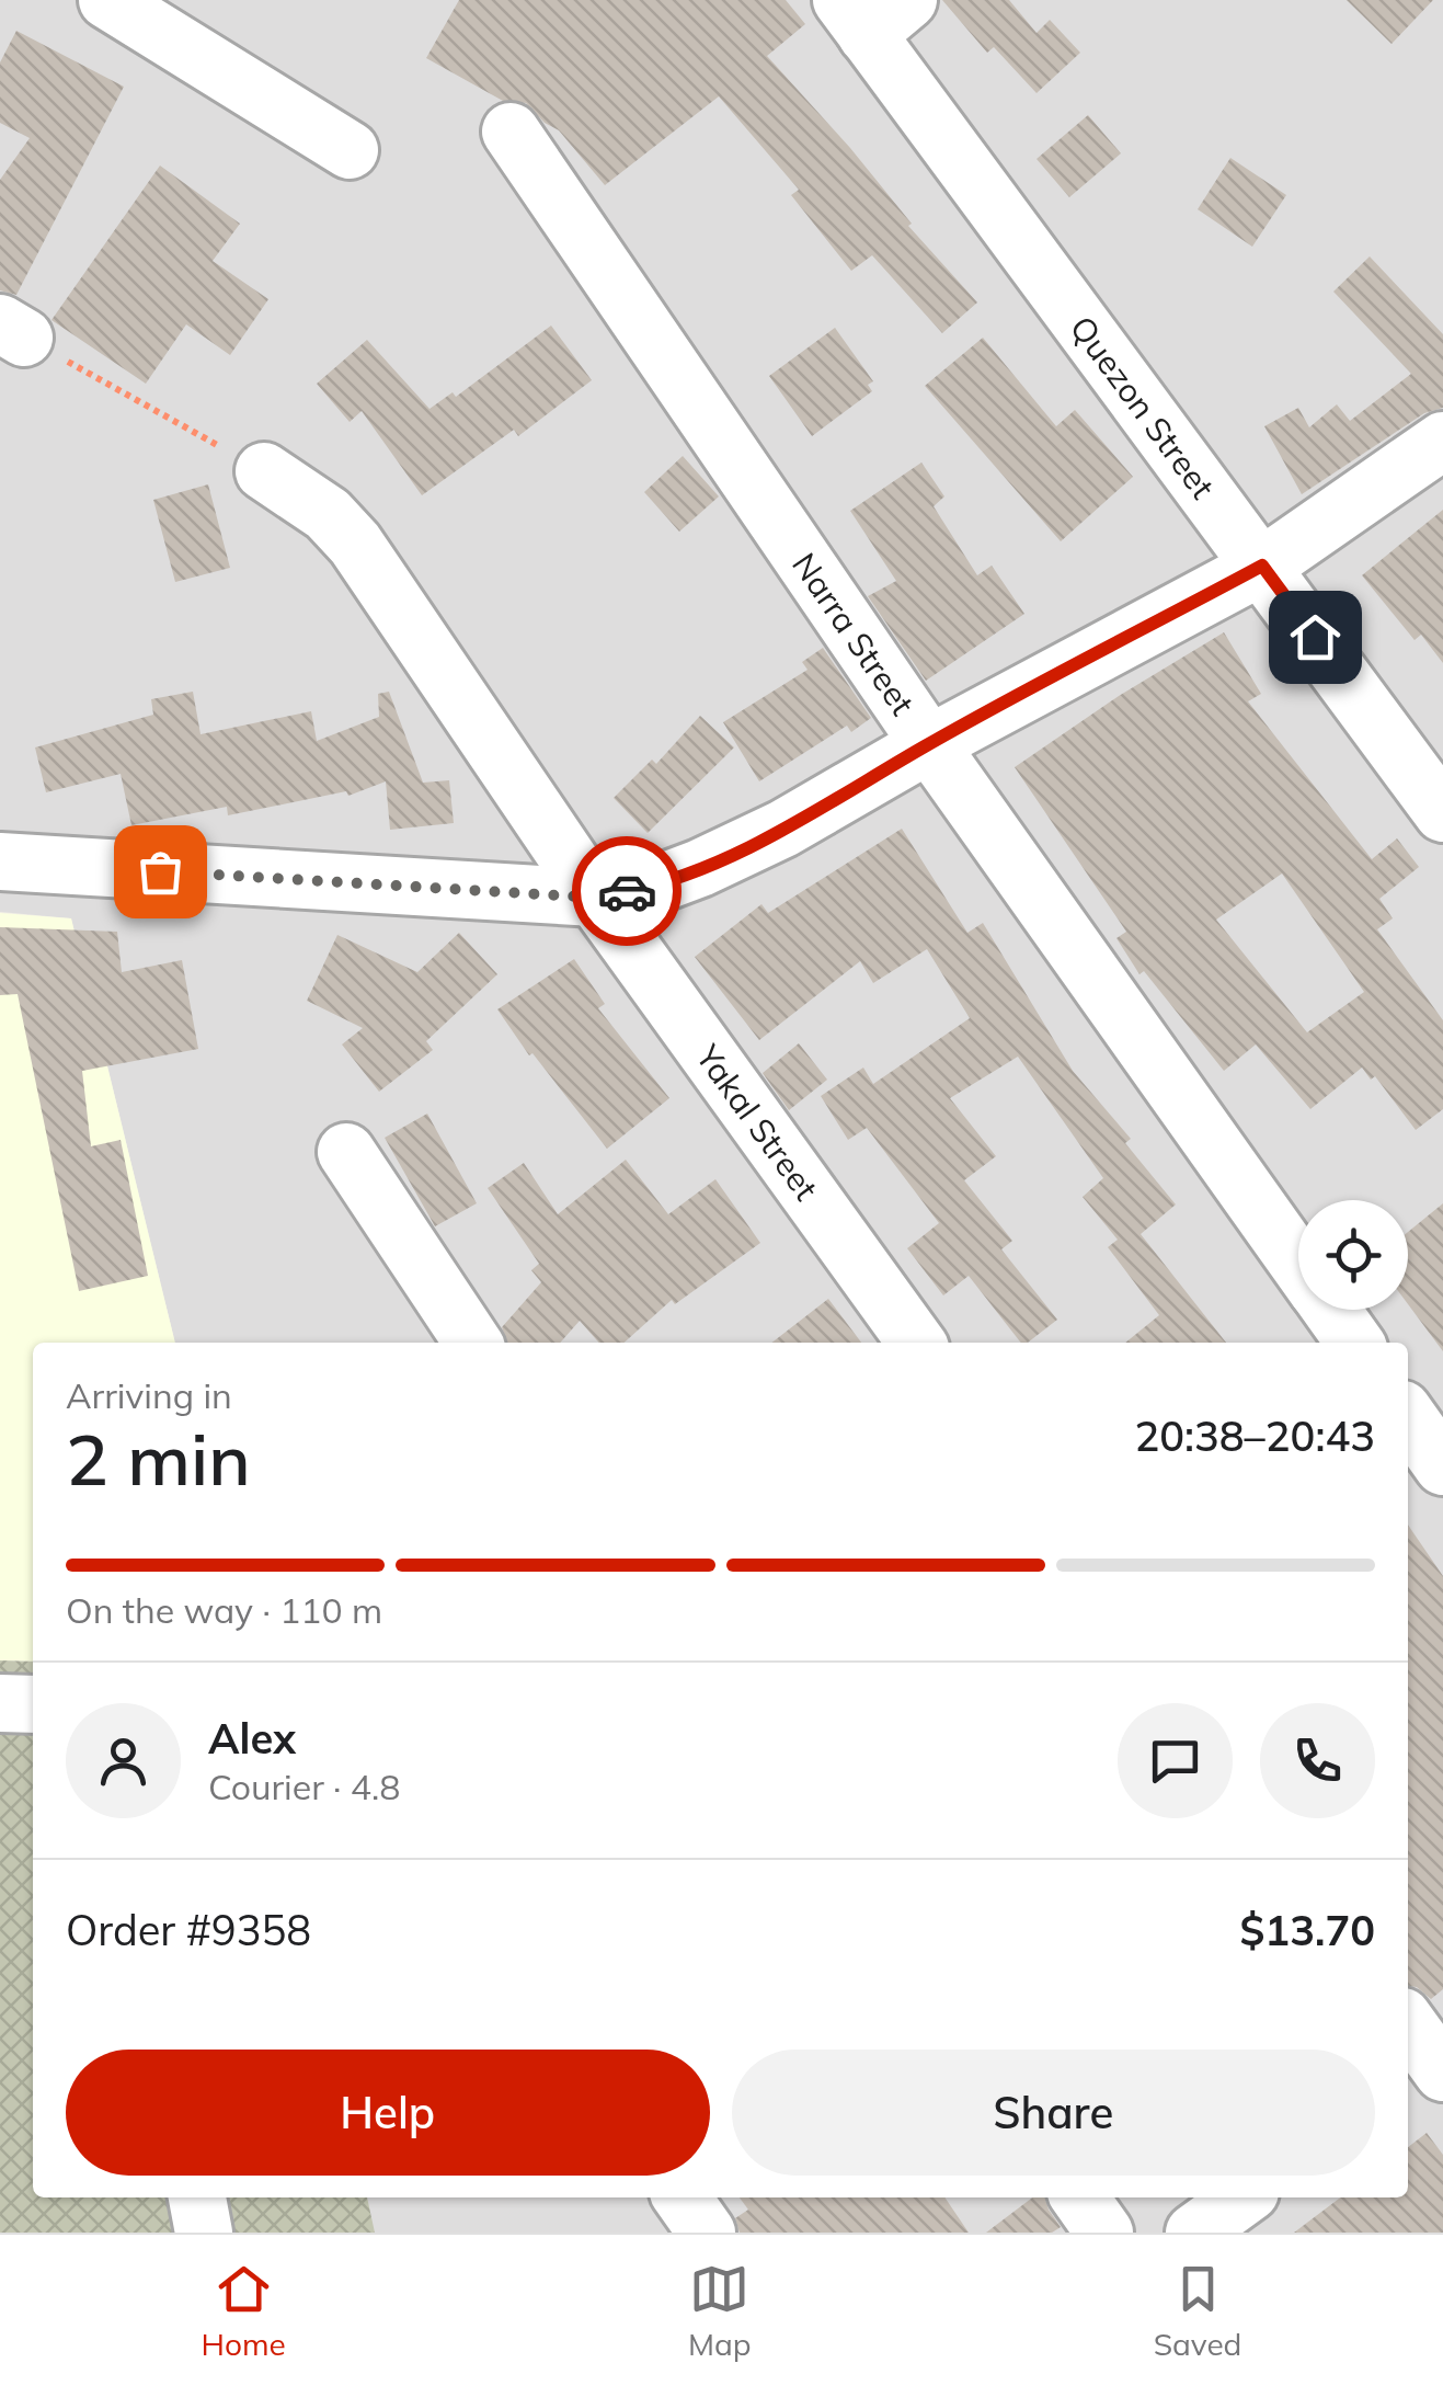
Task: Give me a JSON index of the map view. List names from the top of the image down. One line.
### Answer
{"streets":{"street":["Quezon Street","Narra Street","Yakal Street"]},"page":{"heading":["2 min","Arriving in","20:38–20:43"],"panel":["Alex","Courier · 4.8","Order #9358","$13.70"],"bar":"On the way · 110 m","buttons":["Help","Share"],"tabs":["Home","Map","Saved"]}}
